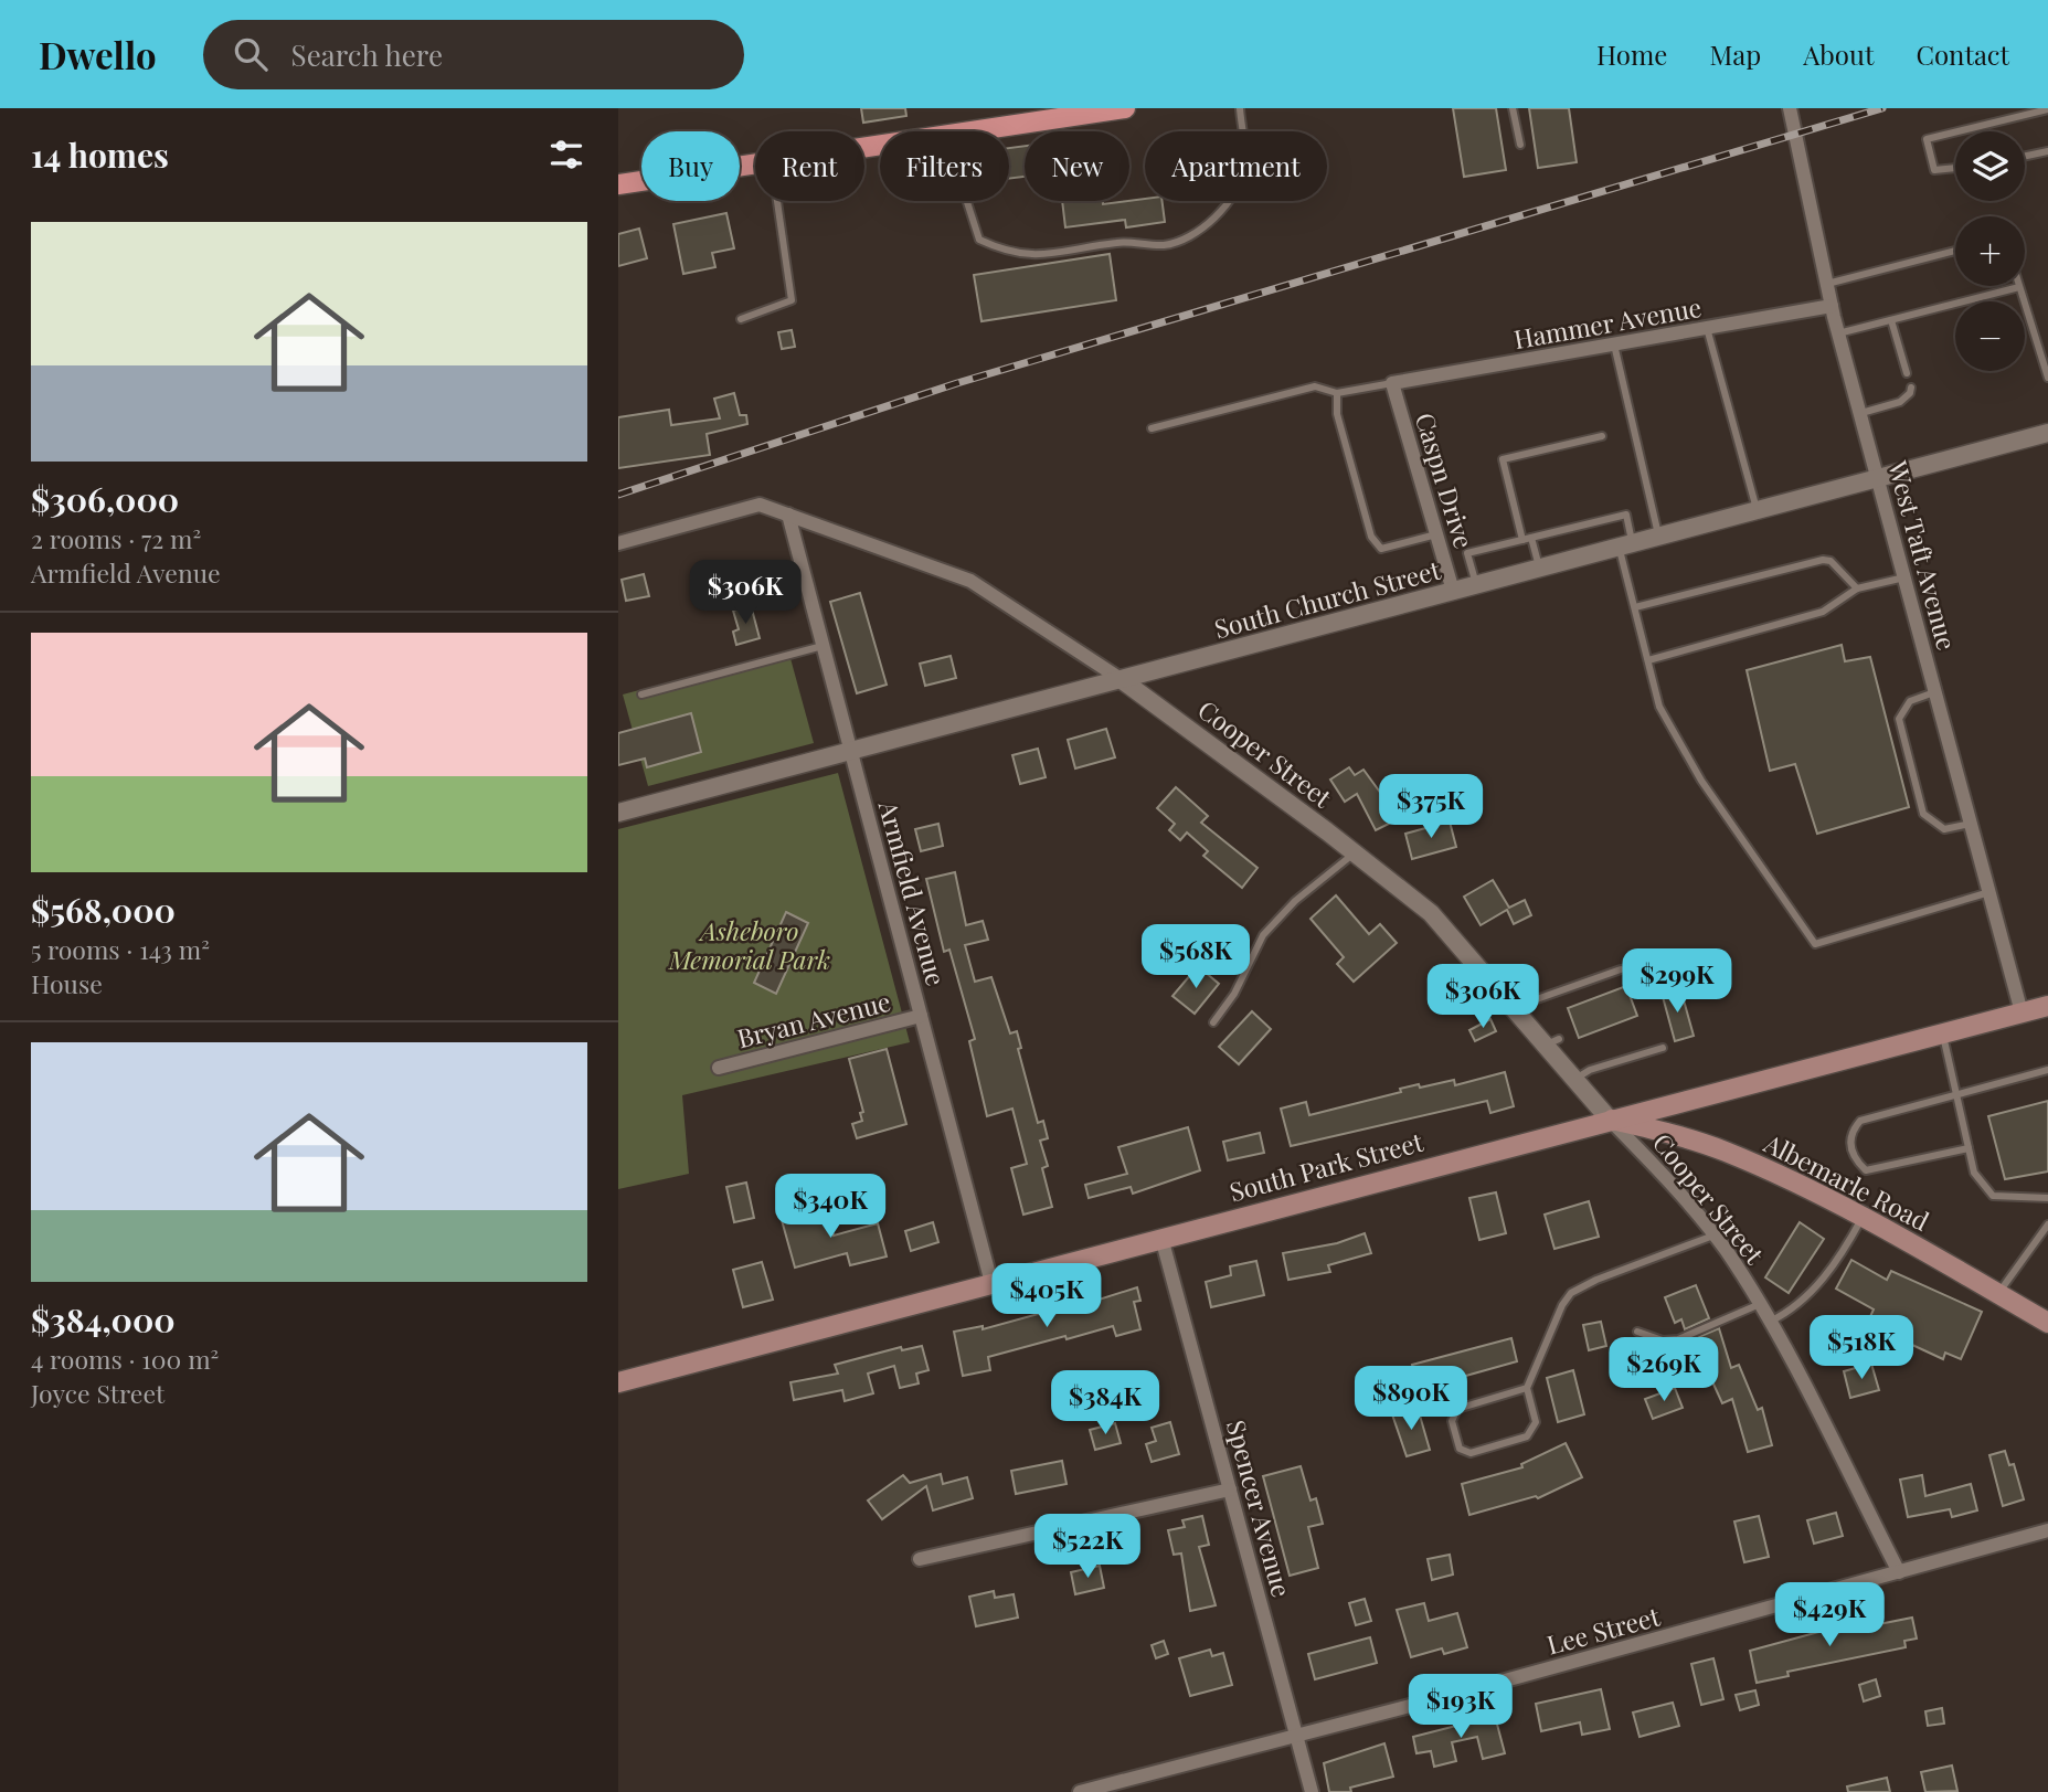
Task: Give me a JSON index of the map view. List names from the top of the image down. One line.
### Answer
{"streets":{"main road":["South Park Street","Albemarle Road"],"street":["Hammer Avenue","Caspn Drive","West Taft Avenue","South Church Street","Cooper Street","Armfield Avenue","Bryan Avenue","Spencer Avenue","Lee Street"]},"crossings":[["Hammer Avenue","Caspn Drive"],["Hammer Avenue","West Taft Avenue"],["Caspn Drive","South Church Street"],["West Taft Avenue","South Church Street"],["West Taft Avenue","South Park Street"],["South Church Street","Cooper Street"],["South Church Street","Armfield Avenue"],["Cooper Street","Armfield Avenue"],["Cooper Street","South Park Street"],["Cooper Street","Albemarle Road"],["Cooper Street","Lee Street"],["Armfield Avenue","Bryan Avenue"],["Armfield Avenue","South Park Street"],["South Park Street","Albemarle Road"],["South Park Street","Spencer Avenue"],["Spencer Avenue","Lee Street"]],"parks":["Asheboro Memorial Park"],"page":{"header":"Dwello","search":"Search here","nav":["Home","Map","About","Contact"],"heading":"14 homes","map_buttons":["+","−"],"chip":["Buy","Rent","Filters","New","Apartment"],"list":[{"name":"$306,000","note":"2 rooms · 72 m² · Armfield Avenue"},{"name":"$568,000","note":"5 rooms · 143 m² · House"},{"name":"$384,000","note":"4 rooms · 100 m² · Joyce Street"}],"price":["$306K","$375K","$568K","$299K","$306K","$340K","$405K","$518K","$269K","$890K","$384K","$522K","$429K","$193K"]}}
